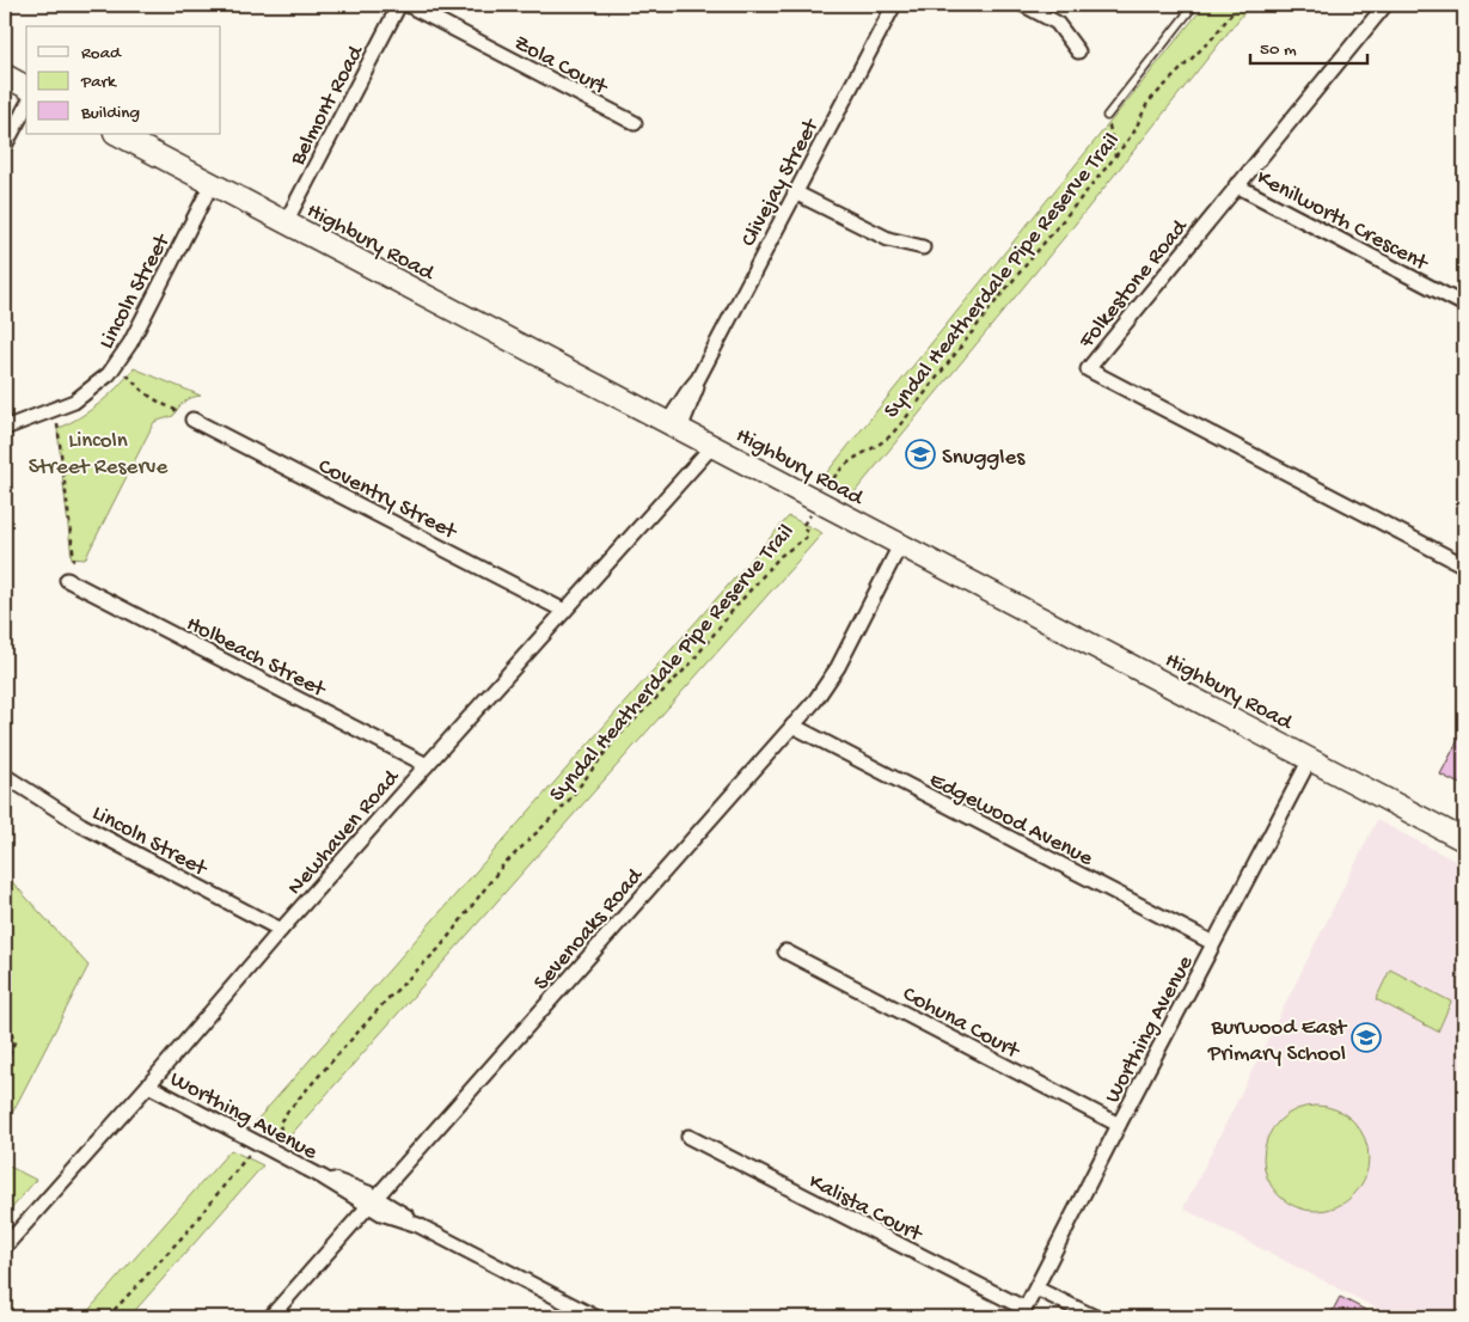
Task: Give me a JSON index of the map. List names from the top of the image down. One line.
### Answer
{"streets":{"main road":["Highbury Road"],"street":["Zola Court","Belmont Road","Clivejay Street","Kenilworth Crescent","Folkestone Road","Lincoln Street","Coventry Street","Holbeach Street","Edgewood Avenue","Newhaven Road","Sevenoaks Road","Cohuna Court","Worthing Avenue","Kalista Court"],"path":["Syndal Heatherdale Pipe Reserve Trail"]},"crossings":[["Zola Court","Belmont Road"],["Belmont Road","Highbury Road"],["Clivejay Street","Highbury Road"],["Kenilworth Crescent","Folkestone Road"],["Highbury Road","Syndal Heatherdale Pipe Reserve Trail"],["Highbury Road","Lincoln Street"],["Highbury Road","Newhaven Road"],["Highbury Road","Sevenoaks Road"],["Highbury Road","Worthing Avenue"],["Syndal Heatherdale Pipe Reserve Trail","Worthing Avenue"],["Lincoln Street","Newhaven Road"],["Coventry Street","Newhaven Road"],["Holbeach Street","Newhaven Road"],["Edgewood Avenue","Sevenoaks Road"],["Edgewood Avenue","Worthing Avenue"],["Newhaven Road","Worthing Avenue"],["Sevenoaks Road","Worthing Avenue"],["Cohuna Court","Worthing Avenue"],["Worthing Avenue","Kalista Court"]],"parks":["Lincoln Street Reserve"],"places":{"school or university":["Snuggles","Burwood East Primary School"]},"legend":["Road","Park","Building"],"scale_bar":"50 m"}
